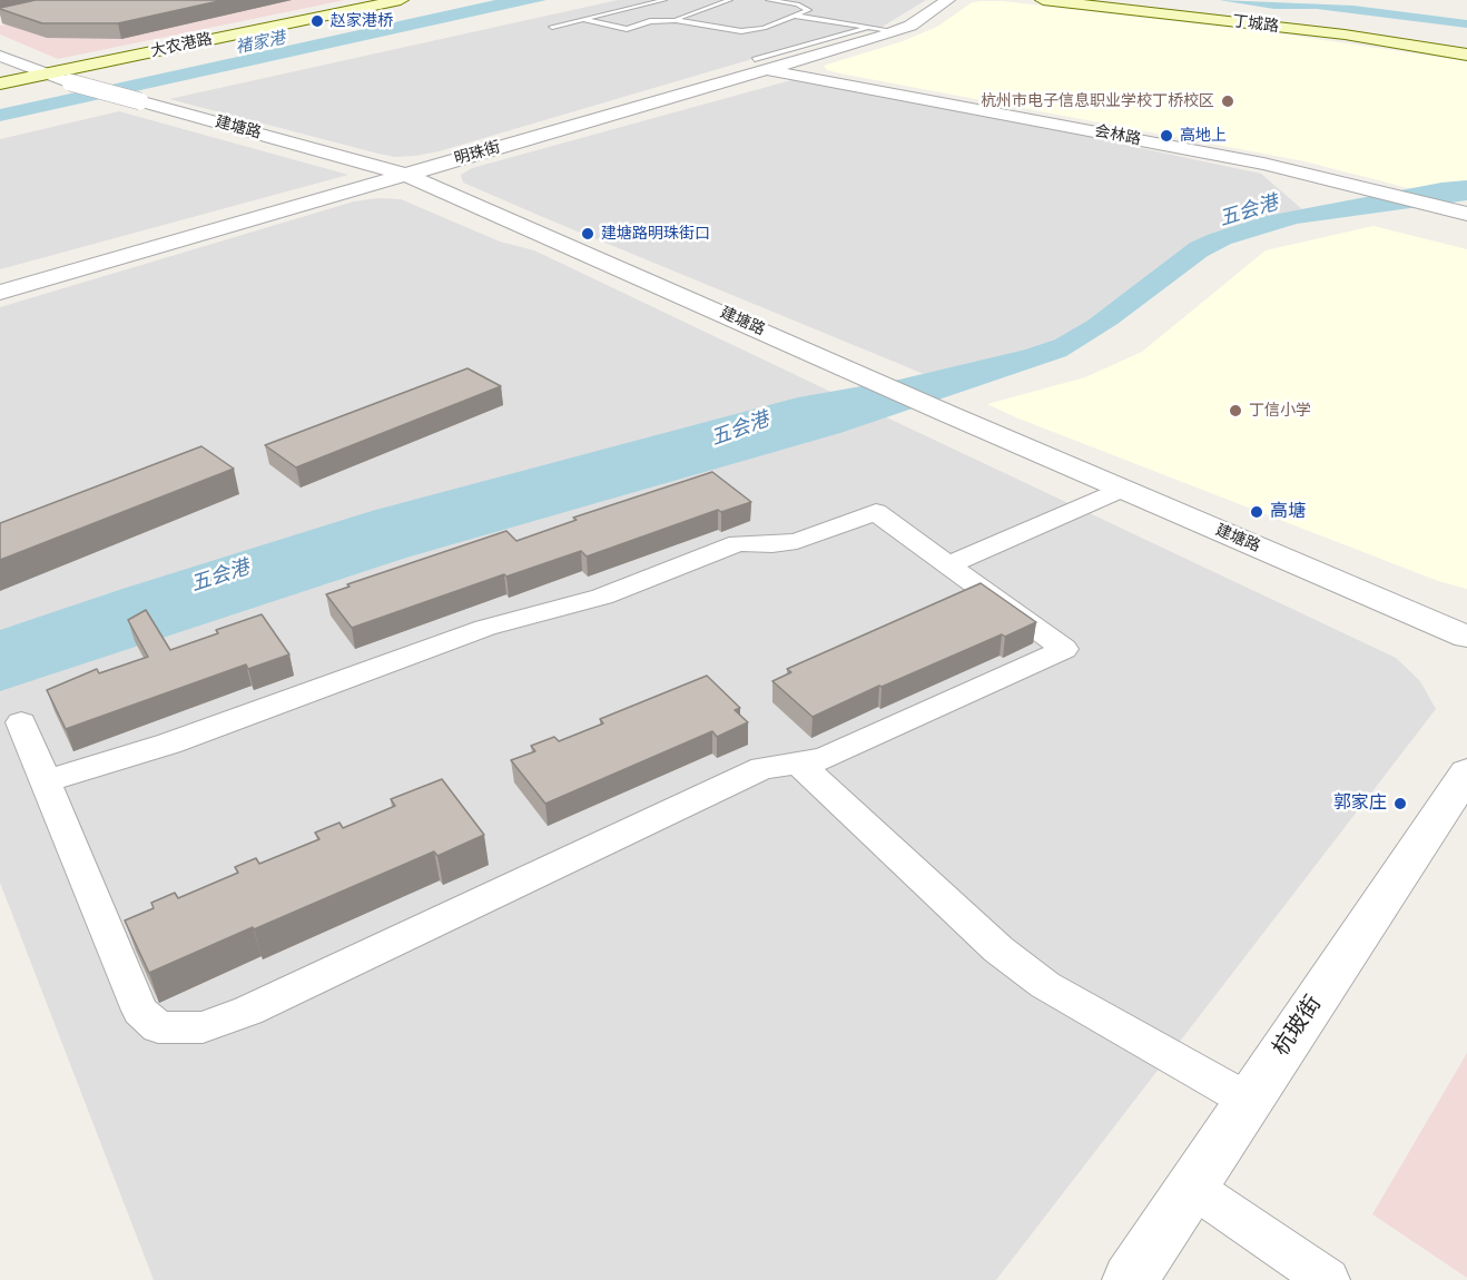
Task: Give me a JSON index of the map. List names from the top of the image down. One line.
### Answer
{"streets":{"main road":["丁城路","大农港路"],"street":["建塘路","会林路","明珠街","杭玻街"]},"crossings":[["大农港路","建塘路"],["建塘路","明珠街"],["会林路","明珠街"]],"water":["褚家港","五会港"],"places":["赵家港桥","杭州市电子信息职业学校丁桥校区","高地上","建塘路明珠街口","丁信小学","高塘","郭家庄"]}
